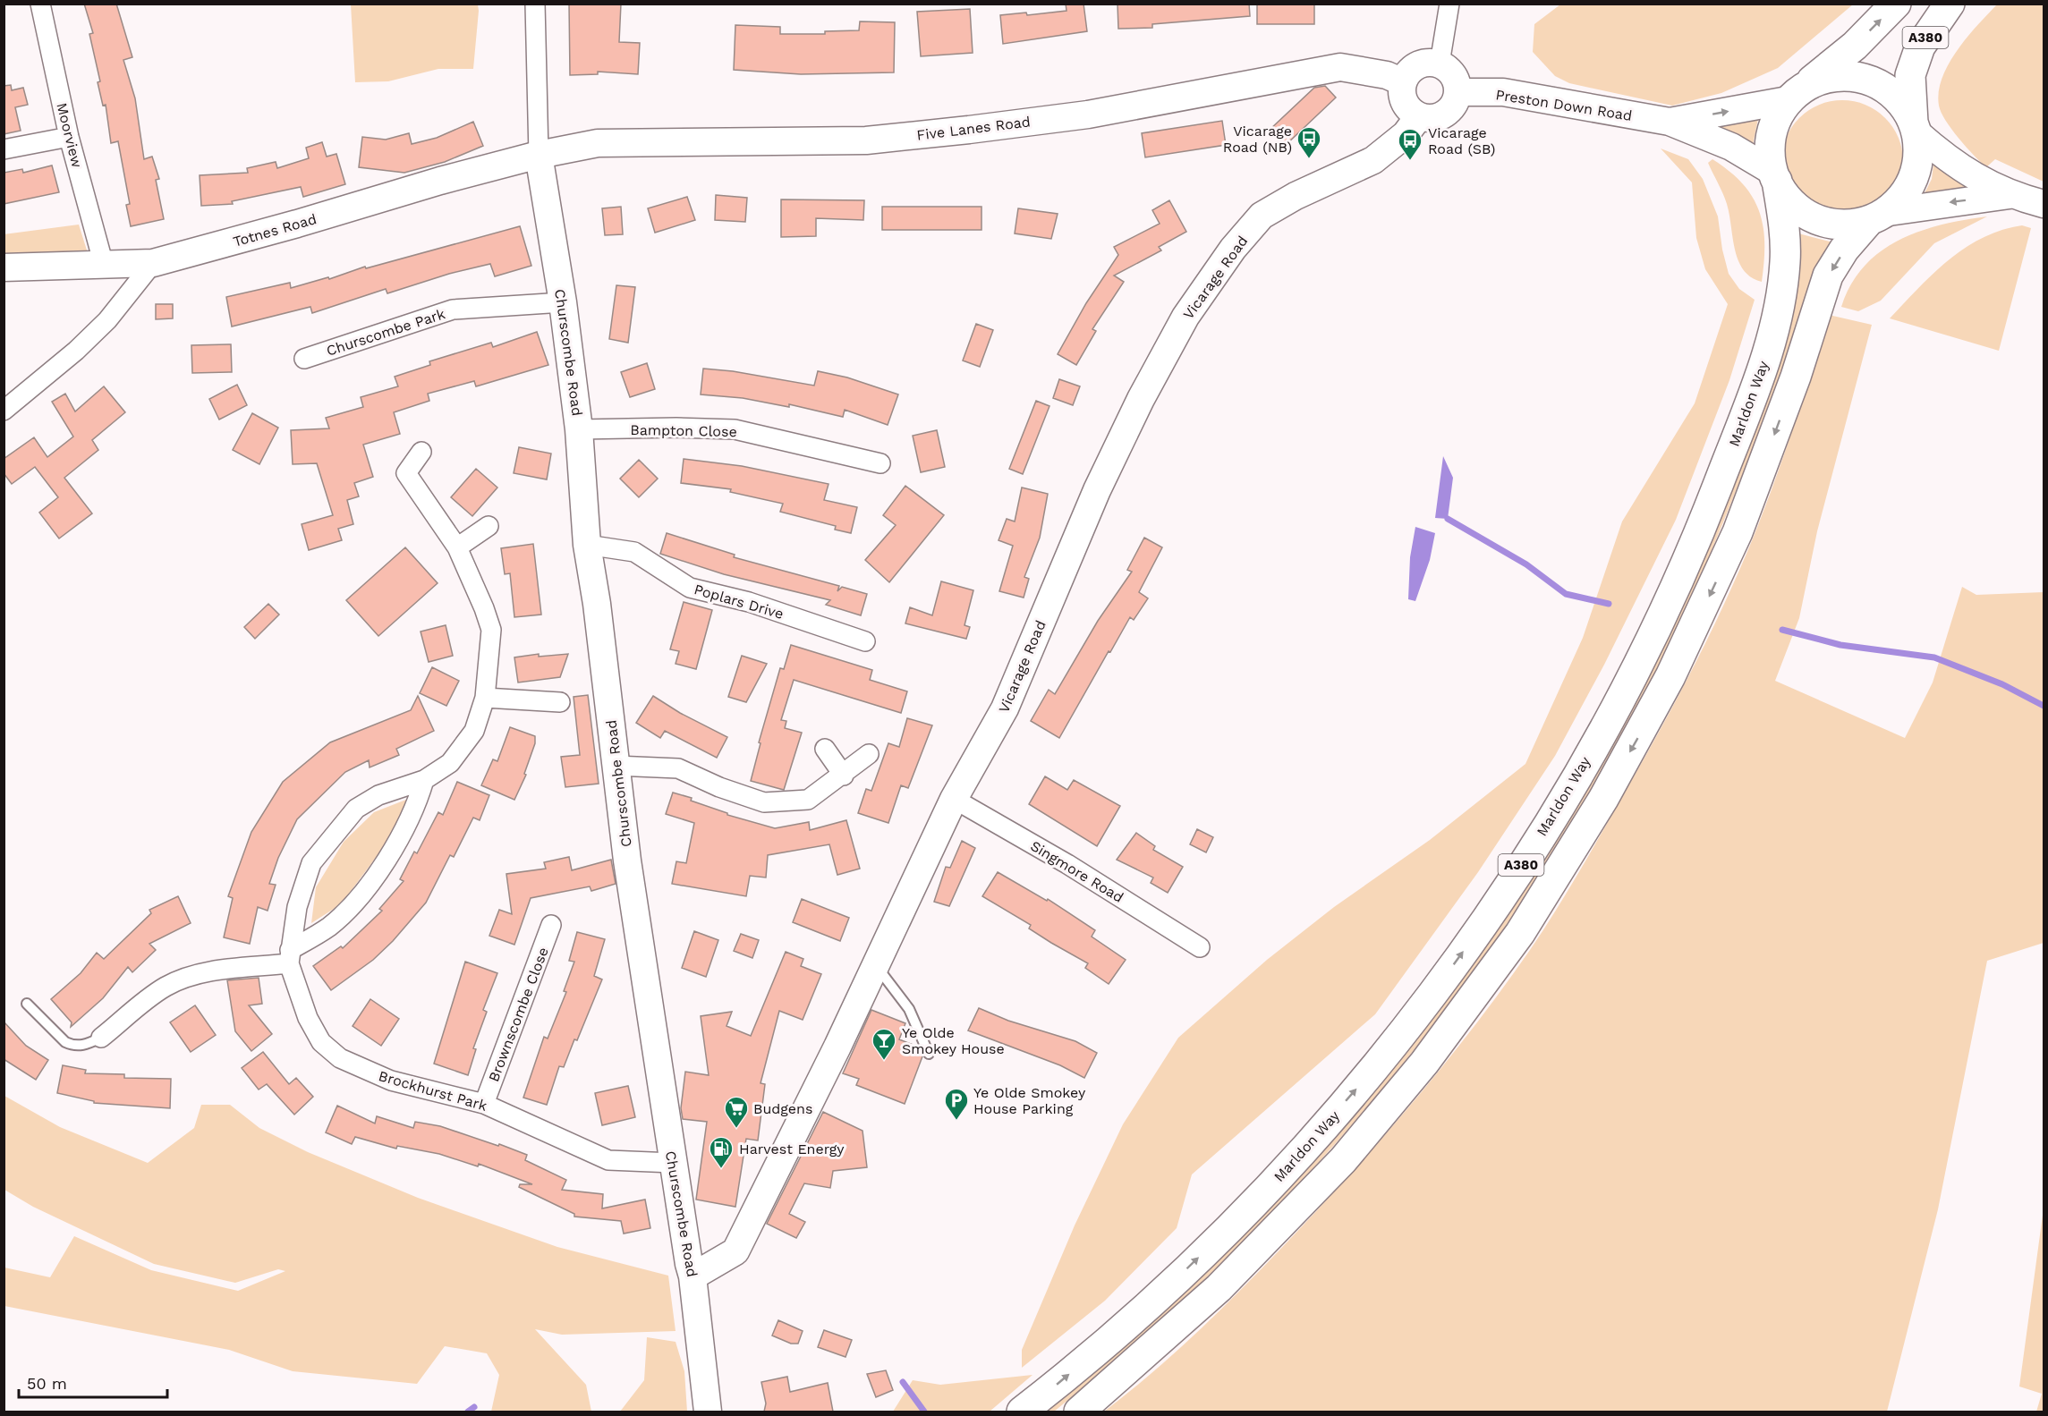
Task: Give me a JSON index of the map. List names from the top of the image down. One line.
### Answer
{"streets":{"highway":["A380","Marldon Way"],"street":["Preston Down Road","Five Lanes Road","Moorview","Totnes Road","Vicarage Road","Churscombe Park","Churscombe Road","Bampton Close","Poplars Drive","Singmore Road","Brownscombe Close","Brockhurst Park"]},"crossings":[["A380","Preston Down Road"],["A380","Marldon Way"],["Preston Down Road","Five Lanes Road"],["Preston Down Road","Vicarage Road"],["Preston Down Road","Marldon Way"],["Five Lanes Road","Totnes Road"],["Five Lanes Road","Vicarage Road"],["Five Lanes Road","Churscombe Road"],["Moorview","Totnes Road"],["Totnes Road","Churscombe Road"],["Vicarage Road","Churscombe Road"],["Vicarage Road","Singmore Road"],["Churscombe Park","Churscombe Road"],["Churscombe Road","Bampton Close"],["Churscombe Road","Poplars Drive"],["Churscombe Road","Brockhurst Park"],["Brownscombe Close","Brockhurst Park"]],"places":{"bus stop":["Vicarage Road (NB)","Vicarage Road (SB)"],"bar":["Ye Olde Smokey House"],"parking":["Ye Olde Smokey House Parking"],"supermarket":["Budgens"],"fuel station":["Harvest Energy"]},"scale_bar":"50 m"}
